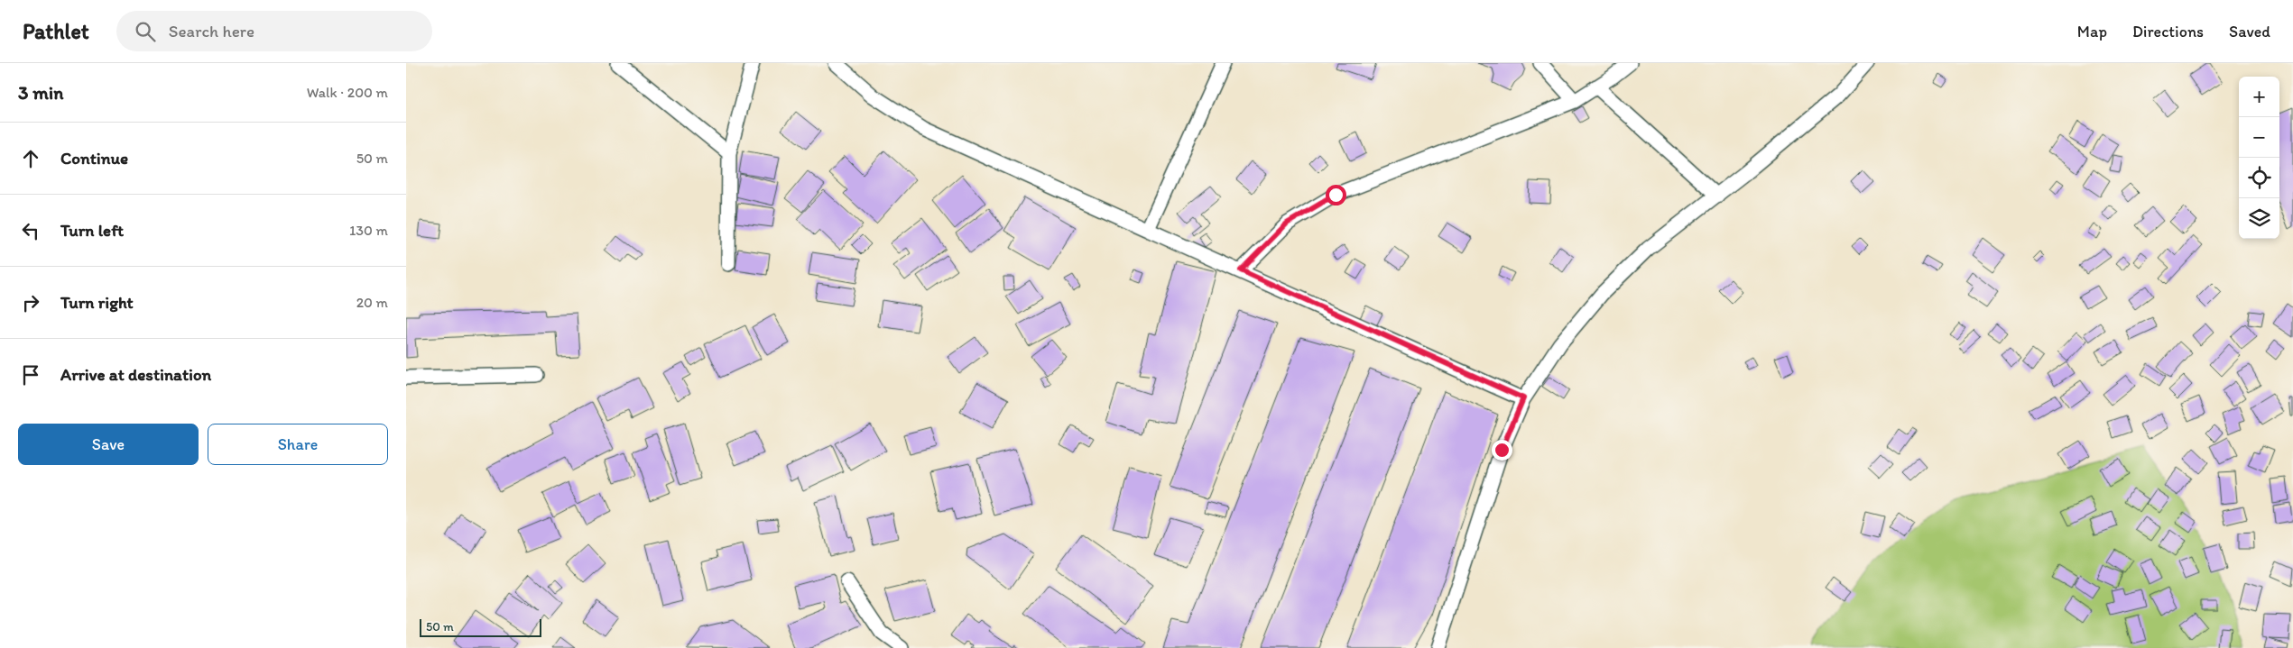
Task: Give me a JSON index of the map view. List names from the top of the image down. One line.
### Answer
{"scale_bar":"50 m","page":{"header":"Pathlet","search":"Search here","nav":["Map","Directions","Saved"],"heading":["3 min","Walk · 200 m"],"map_buttons":["+","−"],"list":[["Continue","50 m"],["Turn left","130 m"],["Turn right","20 m"],"Arrive at destination"],"buttons":["Save","Share"],"scale":"50 m"}}
